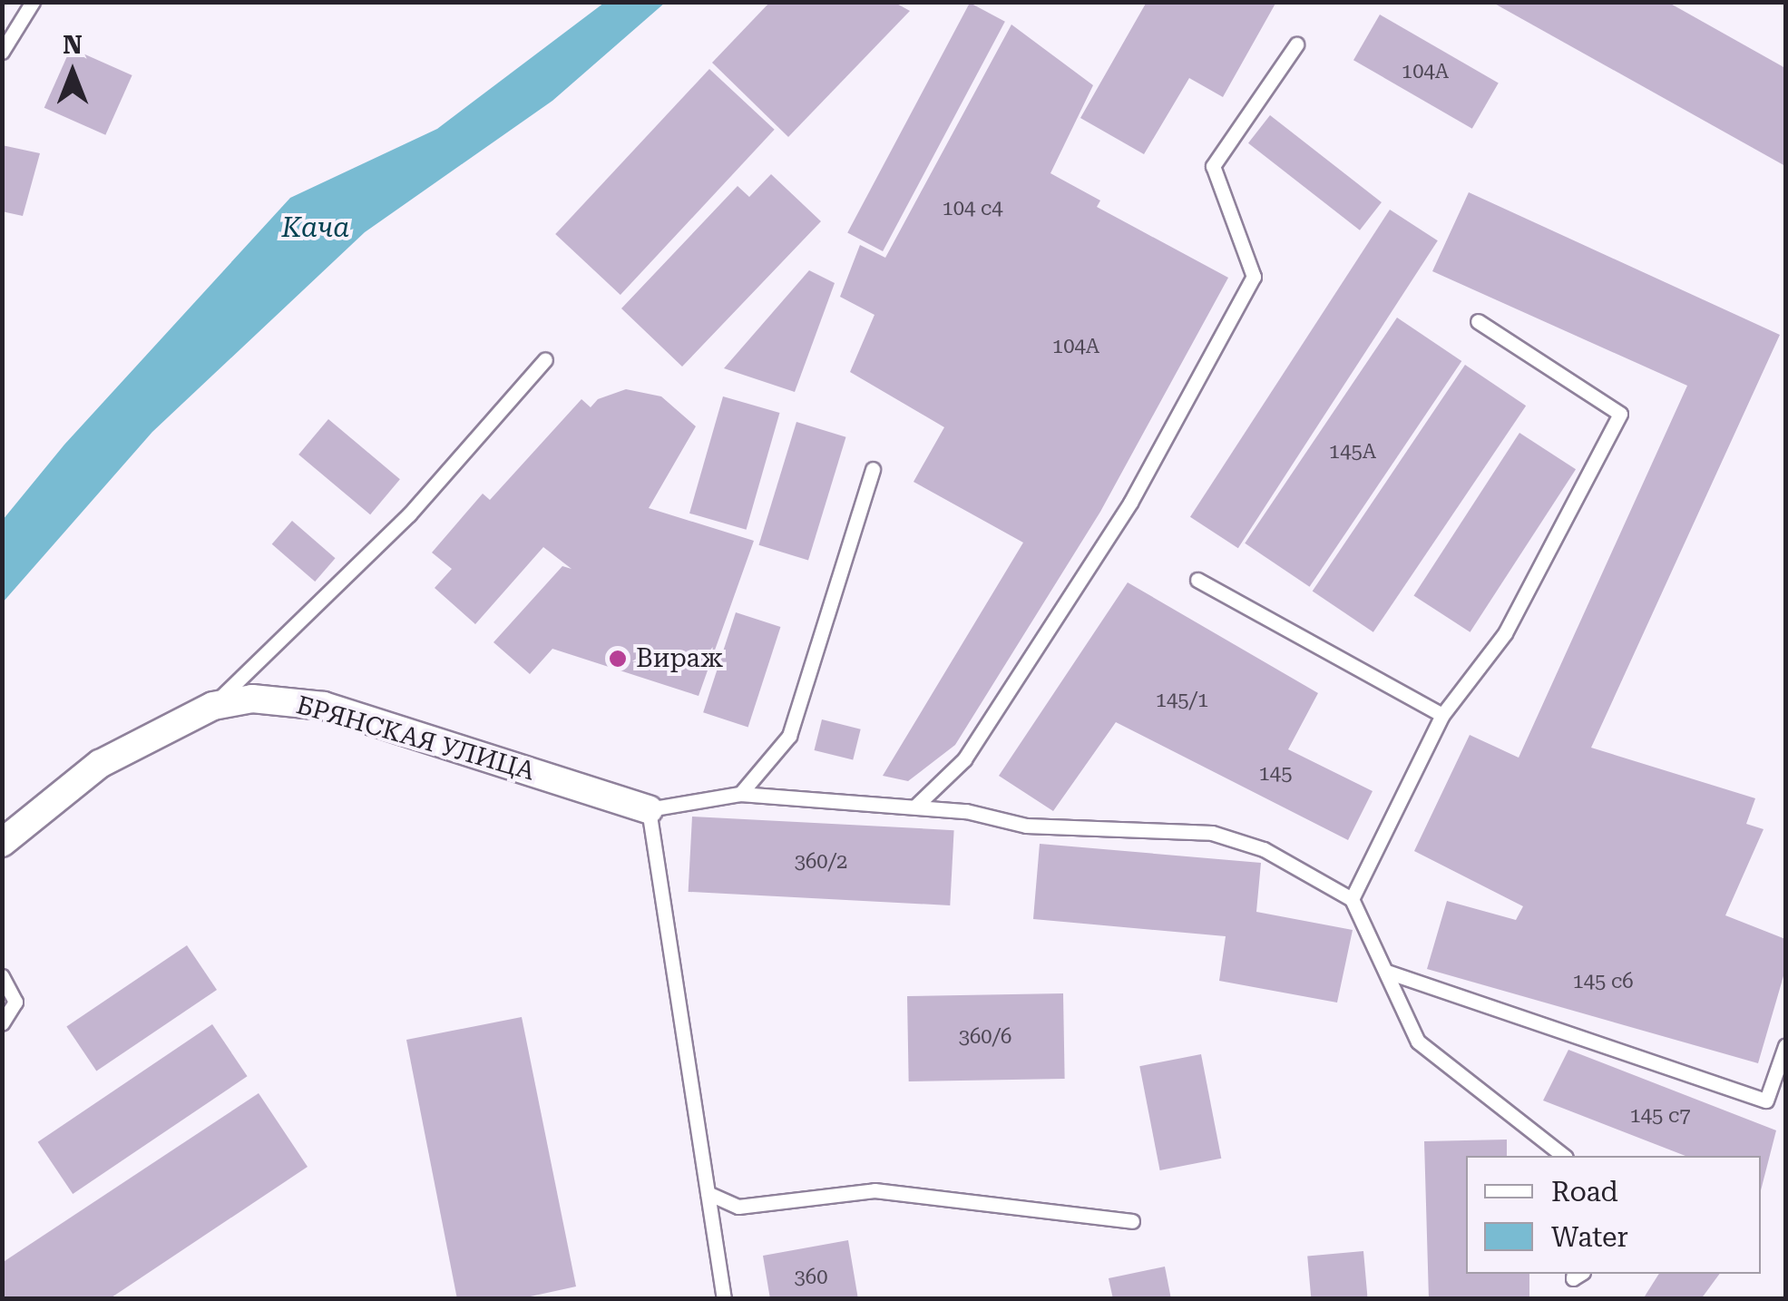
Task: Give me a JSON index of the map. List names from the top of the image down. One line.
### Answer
{"streets":{"street":["БРЯНСКАЯ УЛИЦА"]},"water":["Кача"],"places":["Вираж"],"house_numbers":["104А","104 с4","104А","145А","145/1","145","360/2","145 с6","360/6","145 с7","360"],"legend":["Road","Water"],"north":"top"}
